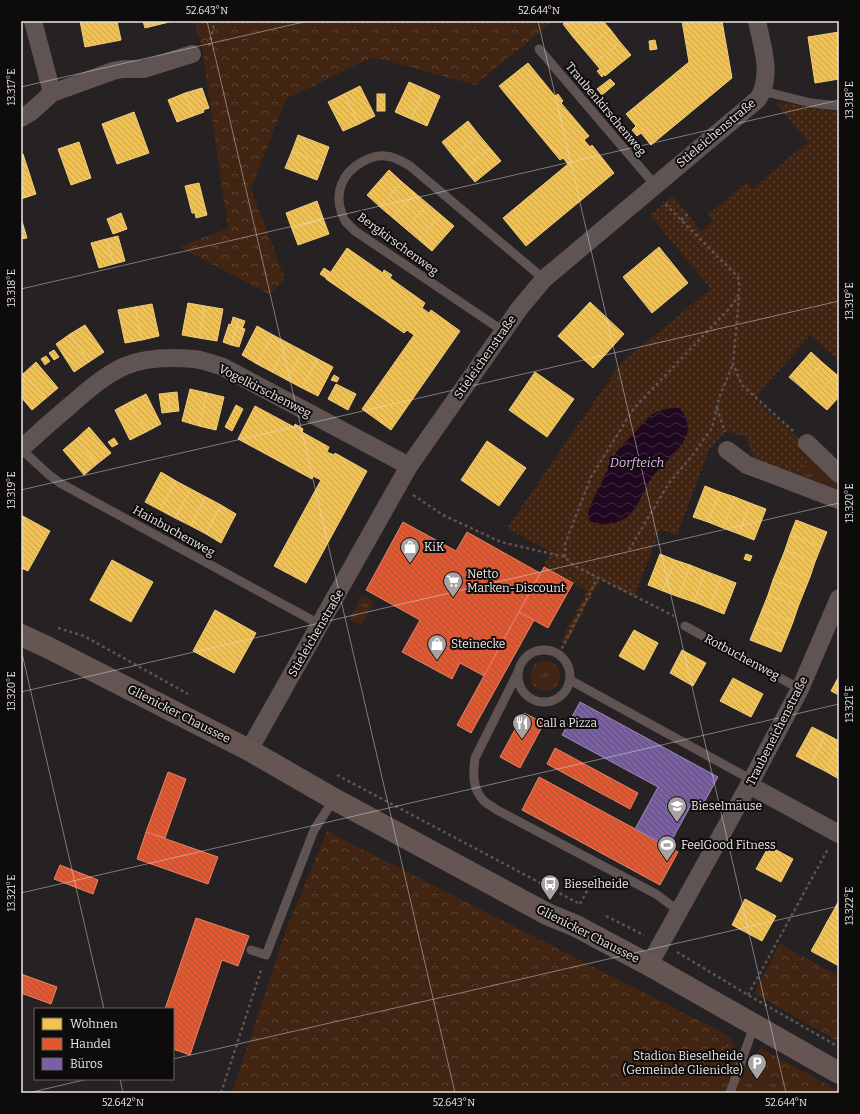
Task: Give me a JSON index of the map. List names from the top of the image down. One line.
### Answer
{"streets":{"main road":["Glienicker Chaussee"],"street":["Stieleichenstraße","Vogelkirschenweg","Traubeneichenstraße"],"lane":["Traubenkirschenweg","Bergkirschenweg","Hainbuchenweg","Rotbuchenweg"]},"crossings":[["Traubenkirschenweg","Stieleichenstraße"],["Stieleichenstraße","Bergkirschenweg"],["Stieleichenstraße","Vogelkirschenweg"],["Stieleichenstraße","Hainbuchenweg"],["Stieleichenstraße","Glienicker Chaussee"],["Vogelkirschenweg","Hainbuchenweg"],["Rotbuchenweg","Traubeneichenstraße"],["Glienicker Chaussee","Traubeneichenstraße"]],"water":["Dorfteich"],"places":{"shop":["KiK","Steinecke"],"supermarket":["Netto Marken-Discount"],"restaurant":["Call a Pizza"],"school or university":["Bieselmäuse"],"sports":["FeelGood Fitness"],"bus stop":["Bieselheide"],"parking":["Stadion Bieselheide (Gemeinde Glienicke)"]},"legend":["Wohnen","Handel","Büros"],"coordinates":["52.643°N","52.644°N","13.317°E","13.318°E","13.319°E","13.320°E","13.321°E","13.322°E","52.642°N"]}
